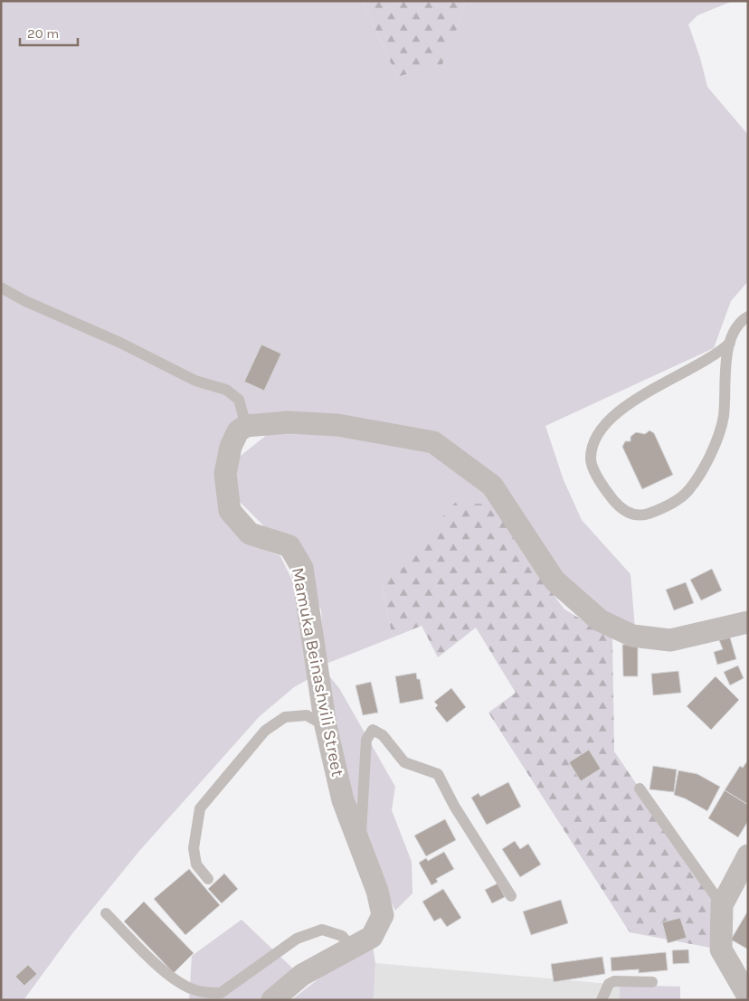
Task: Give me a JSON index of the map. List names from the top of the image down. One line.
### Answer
{"streets":{"street":["Mamuka Beinashvili Street"]},"scale_bar":"20 m"}
